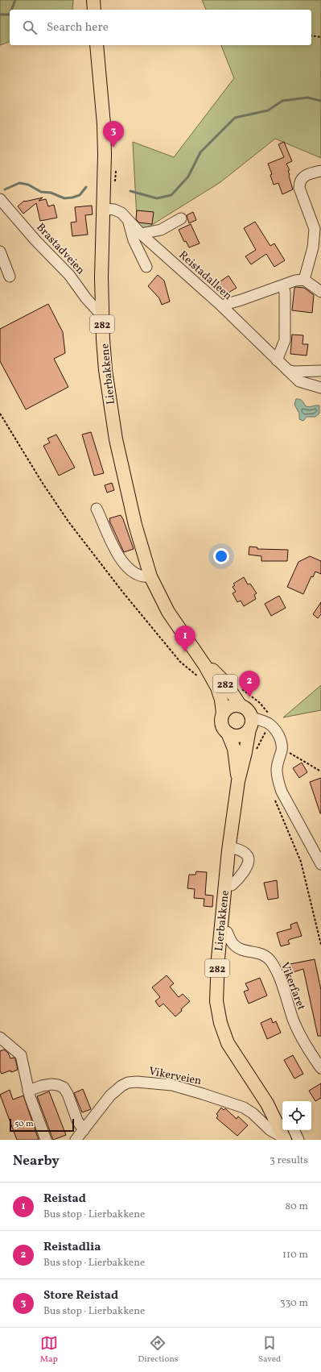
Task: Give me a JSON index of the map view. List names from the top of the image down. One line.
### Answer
{"streets":{"main road":["282","Lierbakkene"],"street":["Brastadveien","Reistadalleen","Vikerfaret","Vikerveien"]},"crossings":[["Brastadveien","Lierbakkene"],["Reistadalleen","Lierbakkene"],["282","Lierbakkene"],["Lierbakkene","Vikerveien"]],"scale_bar":"50 m","page":{"search":"Search here","pins":["3","1","2"],"scale":"50 m","heading":["Nearby","3 results"],"list":[{"mark":"1","name":"Reistad","note":"Bus stop · Lierbakkene","value":"80 m"},{"mark":"2","name":"Reistadlia","note":"Bus stop · Lierbakkene","value":"110 m"},{"mark":"3","name":"Store Reistad","note":"Bus stop · Lierbakkene","value":"330 m"}],"nav":["Map","Directions","Saved"]}}
